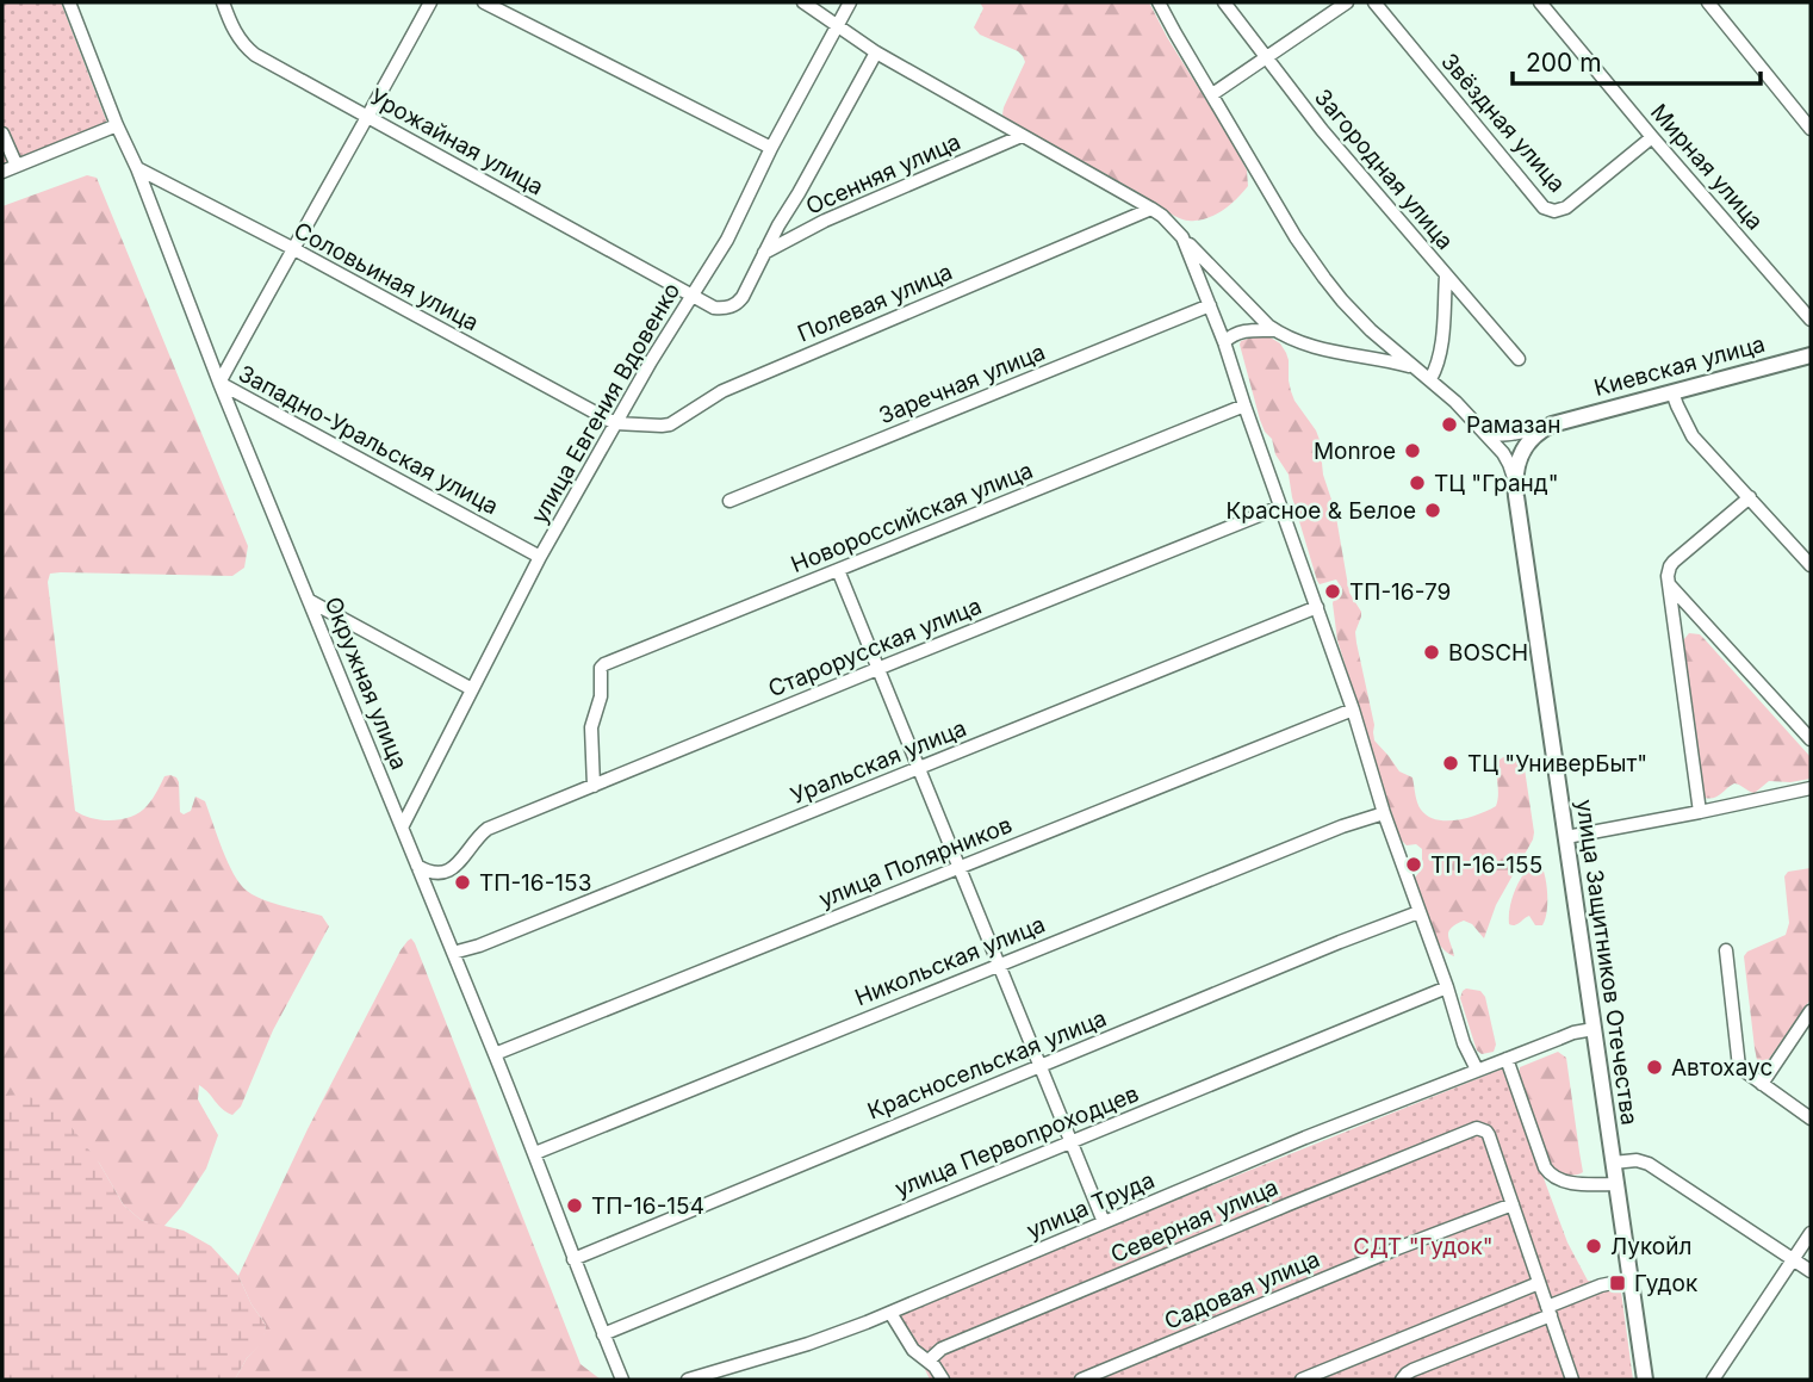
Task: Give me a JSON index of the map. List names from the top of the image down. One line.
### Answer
{"streets":{"main road":["Киевская улица","улица Защитников Отечества"],"street":["Звёздная улица","Урожайная улица","Мирная улица","Загородная улица","Осенняя улица","Соловьиная улица","Полевая улица","Заречная улица","улица Евгения Вдовенко","Западно-Уральская улица","Новороссийская улица","Старорусская улица","Окружная улица","Уральская улица","улица Полярников","Никольская улица","Красносельская улица","улица Первопроходцев","улица Труда","Северная улица","Садовая улица"]},"crossings":[["Звёздная улица","Мирная улица"],["Урожайная улица","Осенняя улица"],["Урожайная улица","улица Евгения Вдовенко"],["Соловьиная улица","Полевая улица"],["Соловьиная улица","улица Евгения Вдовенко"],["Соловьиная улица","Окружная улица"],["Полевая улица","улица Евгения Вдовенко"],["Киевская улица","улица Защитников Отечества"],["улица Евгения Вдовенко","Западно-Уральская улица"],["улица Евгения Вдовенко","Окружная улица"],["Западно-Уральская улица","Окружная улица"],["Новороссийская улица","Старорусская улица"],["Старорусская улица","Окружная улица"],["Окружная улица","Уральская улица"],["Окружная улица","улица Полярников"],["Окружная улица","Никольская улица"],["Окружная улица","Красносельская улица"],["Окружная улица","улица Первопроходцев"],["улица Защитников Отечества","улица Труда"],["Северная улица","Садовая улица"]],"parks":["СДТ \"Гудок\""],"places":{"other":["Рамазан","Monroe","ТЦ \"Гранд\"","Красное & Белое","ТП-16-79","BOSCH","ТЦ \"УниверБыт\"","ТП-16-155","ТП-16-153","Автохаус","ТП-16-154","Лукойл"],"transit":["Гудок"]},"scale_bar":"200 m"}
